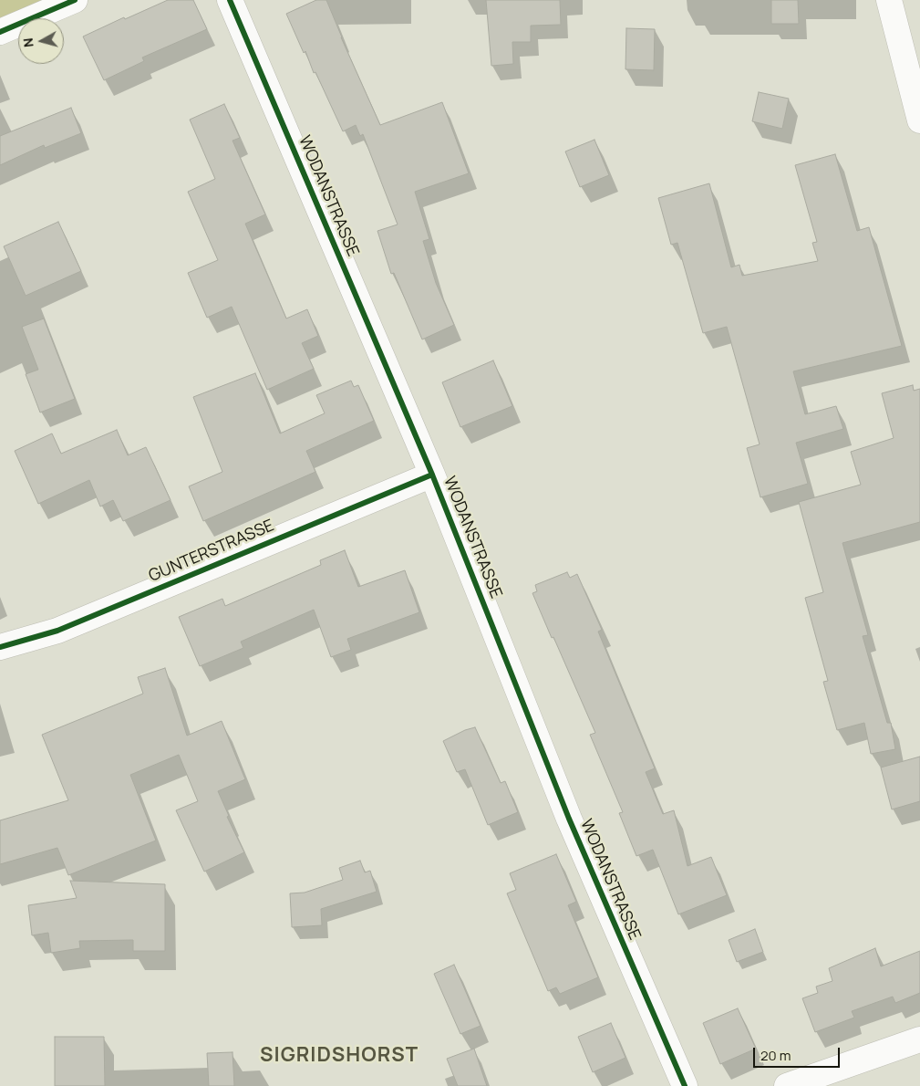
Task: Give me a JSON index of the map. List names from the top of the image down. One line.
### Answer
{"streets":{"street":["WODANSTRASSE","GUNTERSTRASSE"]},"crossings":[["WODANSTRASSE","GUNTERSTRASSE"]],"districts":["SIGRIDSHORST"],"scale_bar":"20 m","north":"left"}
